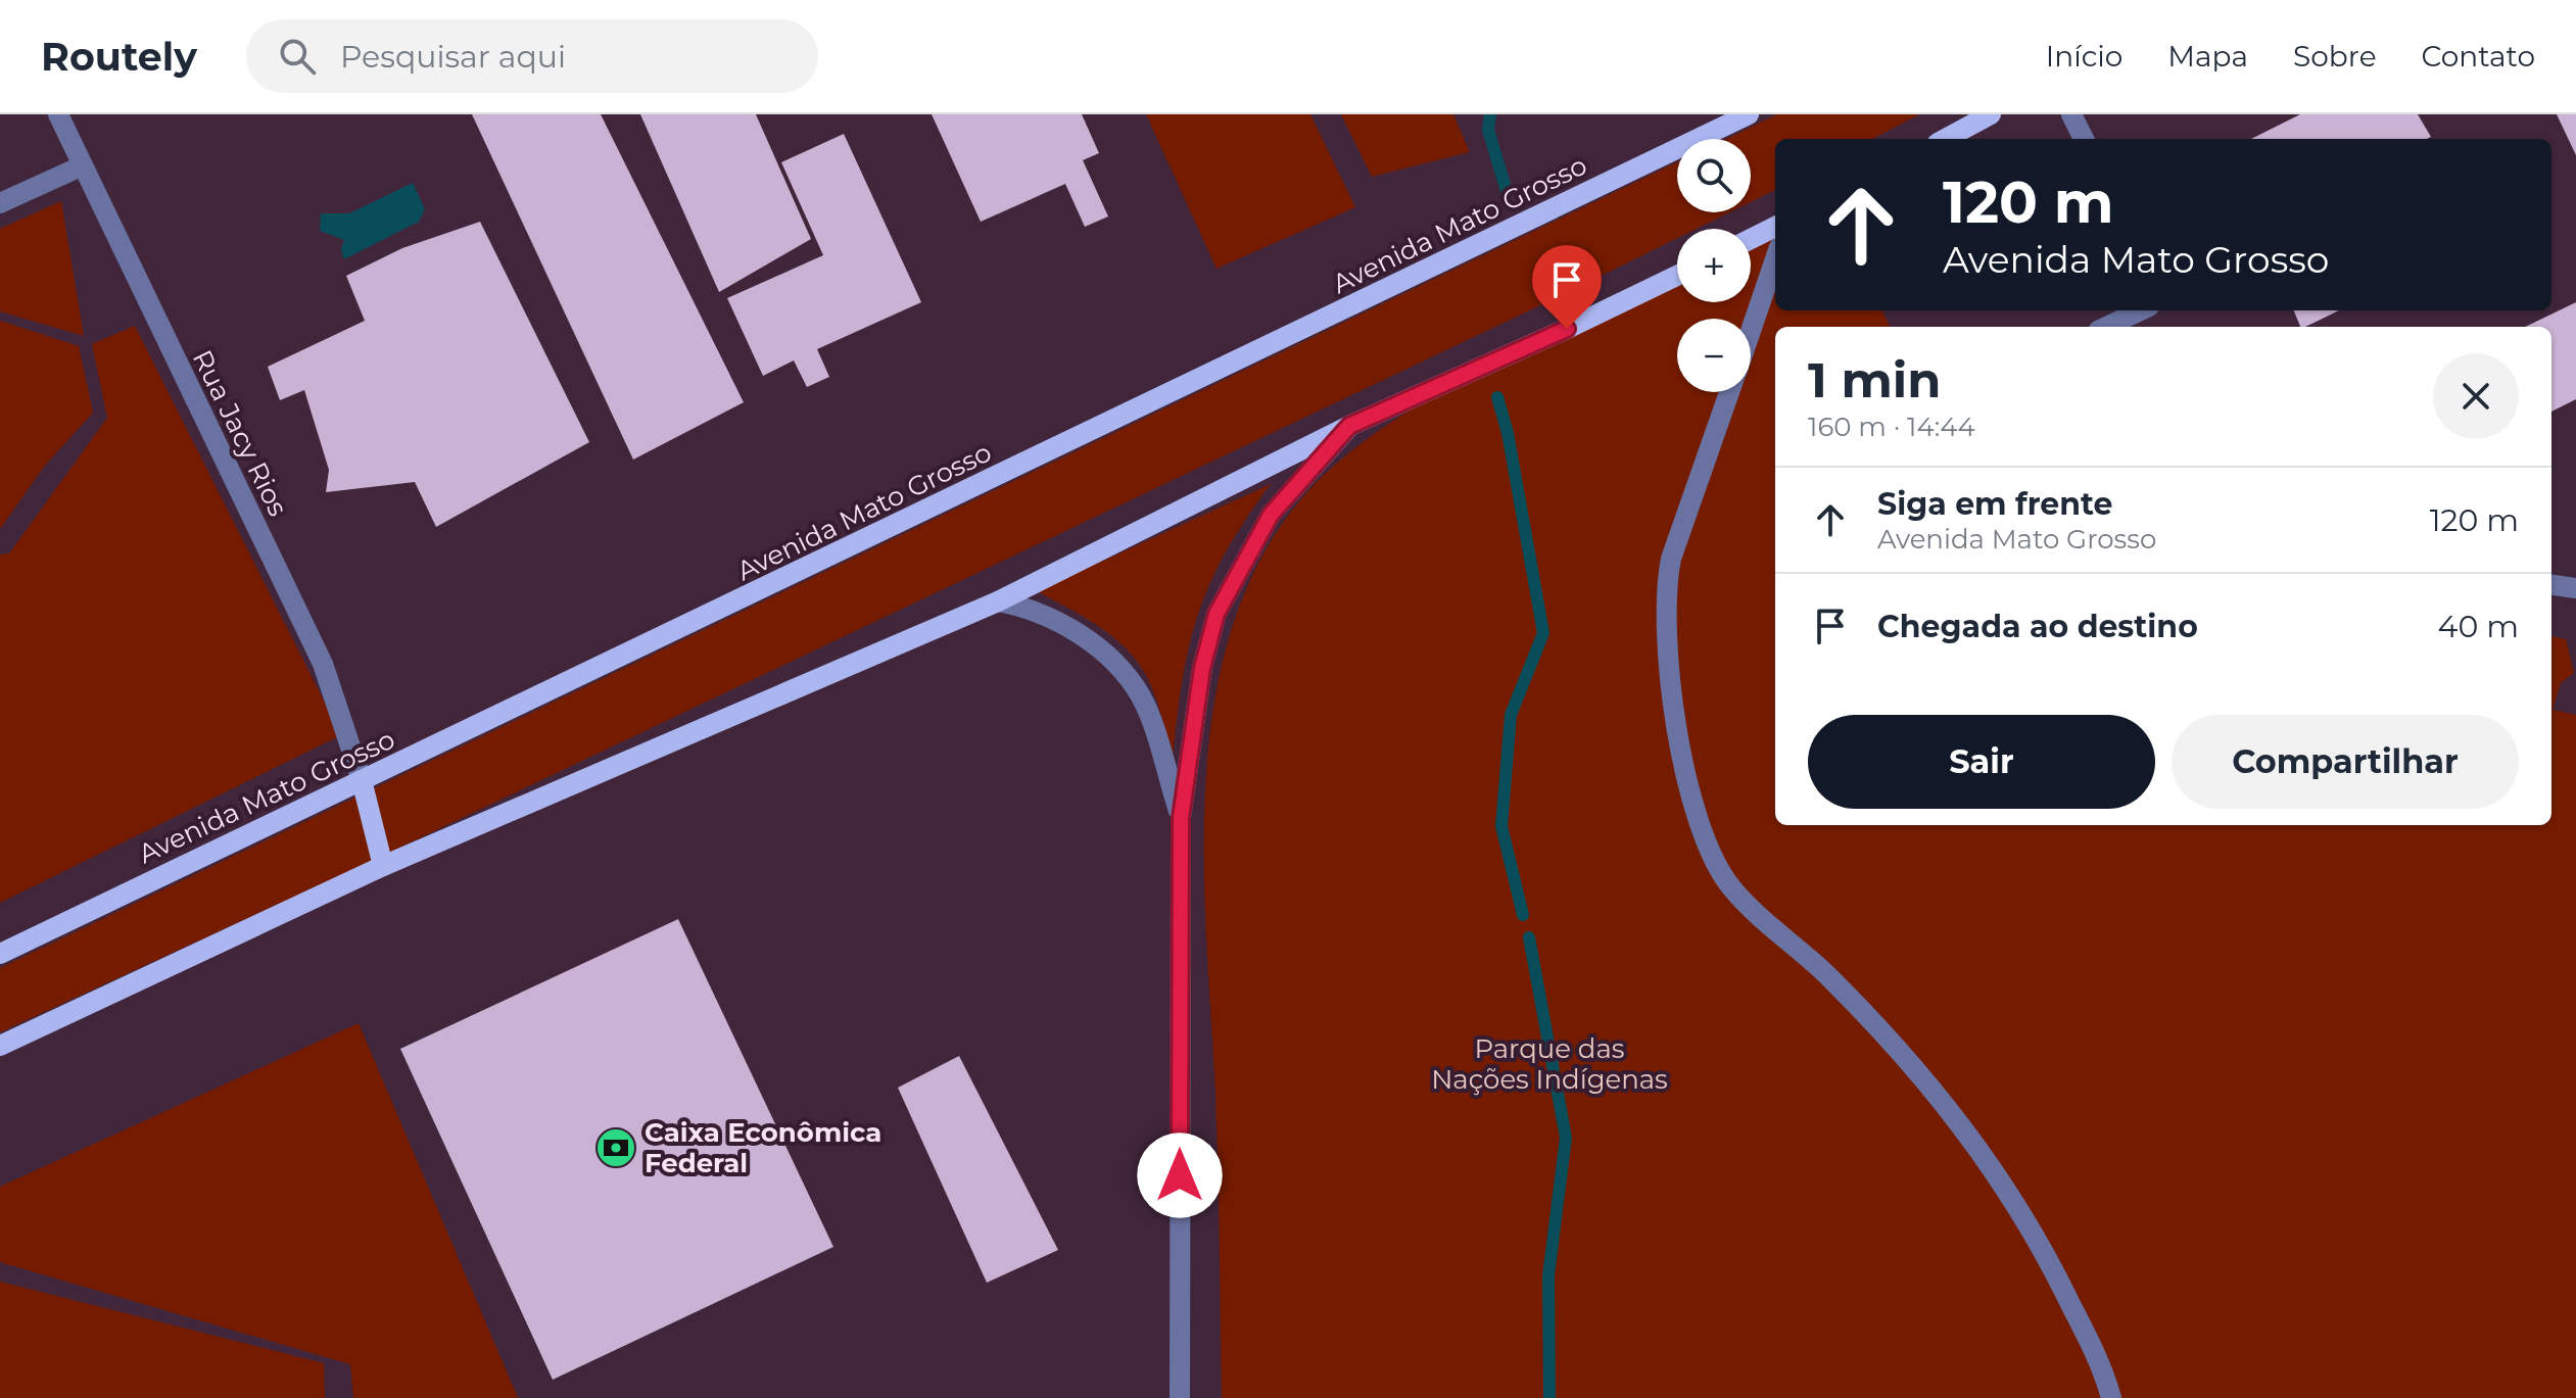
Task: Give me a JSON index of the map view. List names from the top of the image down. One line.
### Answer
{"streets":{"main road":["Avenida Mato Grosso"],"street":["Rua Jacy Rios"]},"crossings":[["Avenida Mato Grosso","Rua Jacy Rios"]],"parks":["Parque das Nações Indígenas"],"places":{"bank":["Caixa Econômica Federal"]},"page":{"header":"Routely","search":"Pesquisar aqui","nav":["Início","Mapa","Sobre","Contato"],"map_buttons":["+","−"],"turn":["120 m","Avenida Mato Grosso"],"heading":["1 min","160 m · 14:44"],"list":[{"name":"Siga em frente","note":"Avenida Mato Grosso","value":"120 m"},{"name":"Chegada ao destino","value":"40 m"}],"buttons":["Sair","Compartilhar"]}}
